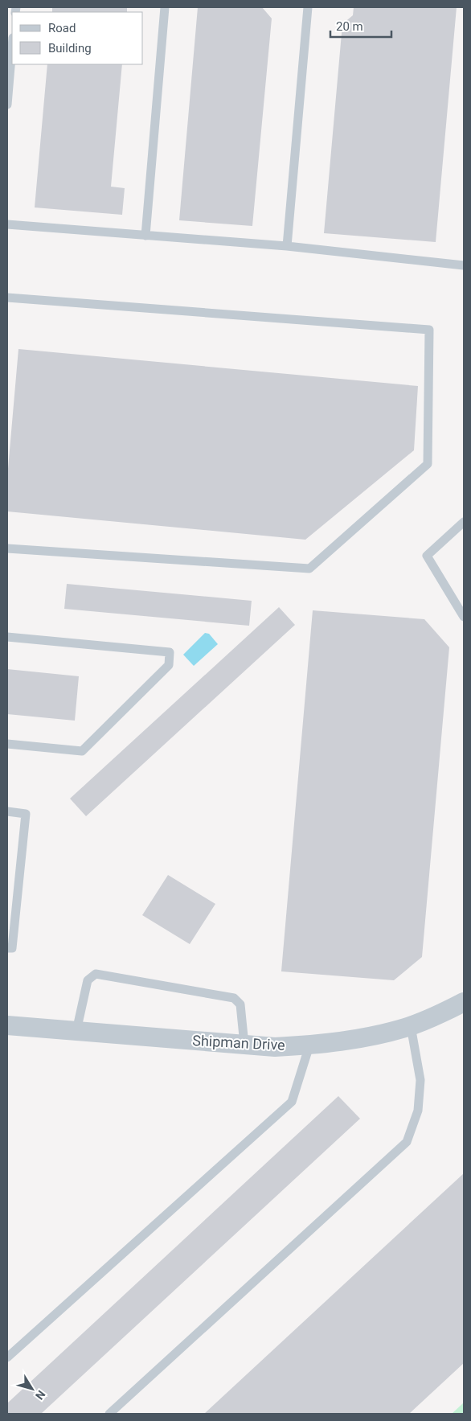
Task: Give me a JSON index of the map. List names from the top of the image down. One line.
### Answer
{"streets":{"street":["Shipman Drive"]},"legend":["Road","Building"],"scale_bar":"20 m","north":"bottom right"}
